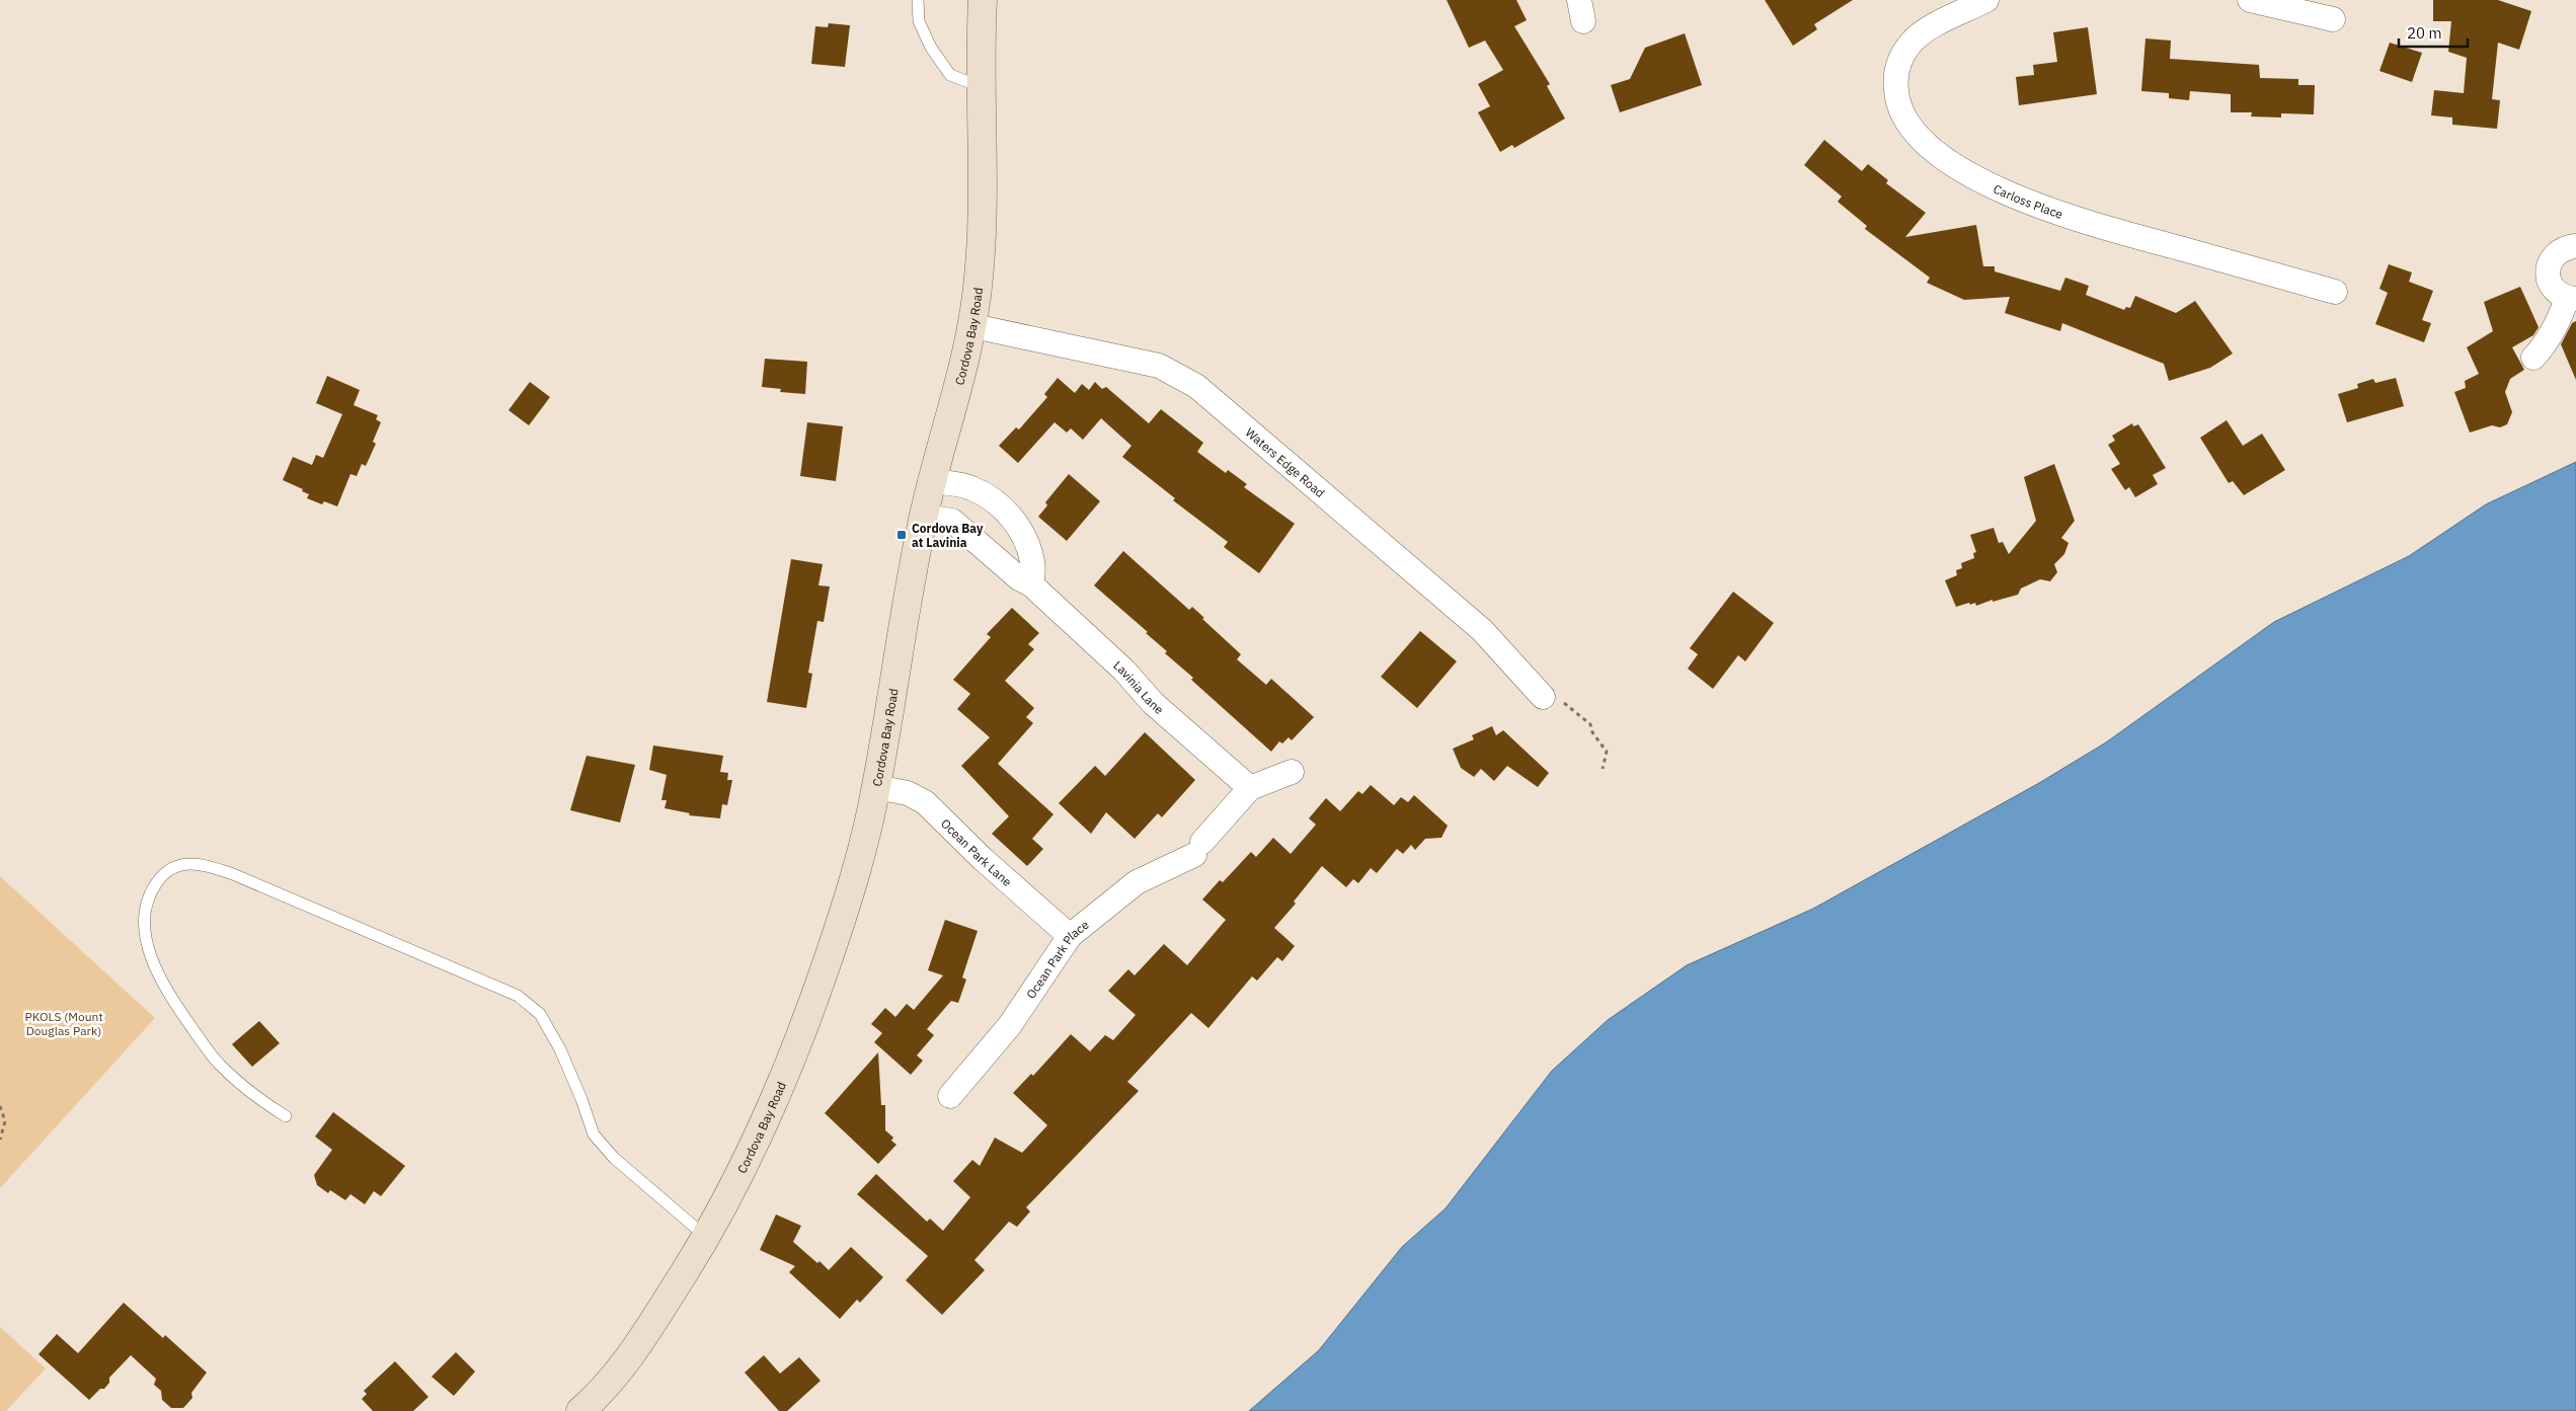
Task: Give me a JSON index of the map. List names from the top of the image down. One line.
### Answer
{"streets":{"main road":["Cordova Bay Road"],"street":["Carloss Place","Waters Edge Road","Lavinia Lane","Ocean Park Lane","Ocean Park Place"]},"crossings":[["Cordova Bay Road","Waters Edge Road"],["Cordova Bay Road","Lavinia Lane"],["Cordova Bay Road","Ocean Park Lane"],["Lavinia Lane","Ocean Park Place"],["Ocean Park Lane","Ocean Park Place"]],"parks":["PKOLS (Mount Douglas Park)"],"places":{"transit":["Cordova Bay at Lavinia"]},"scale_bar":"20 m"}
